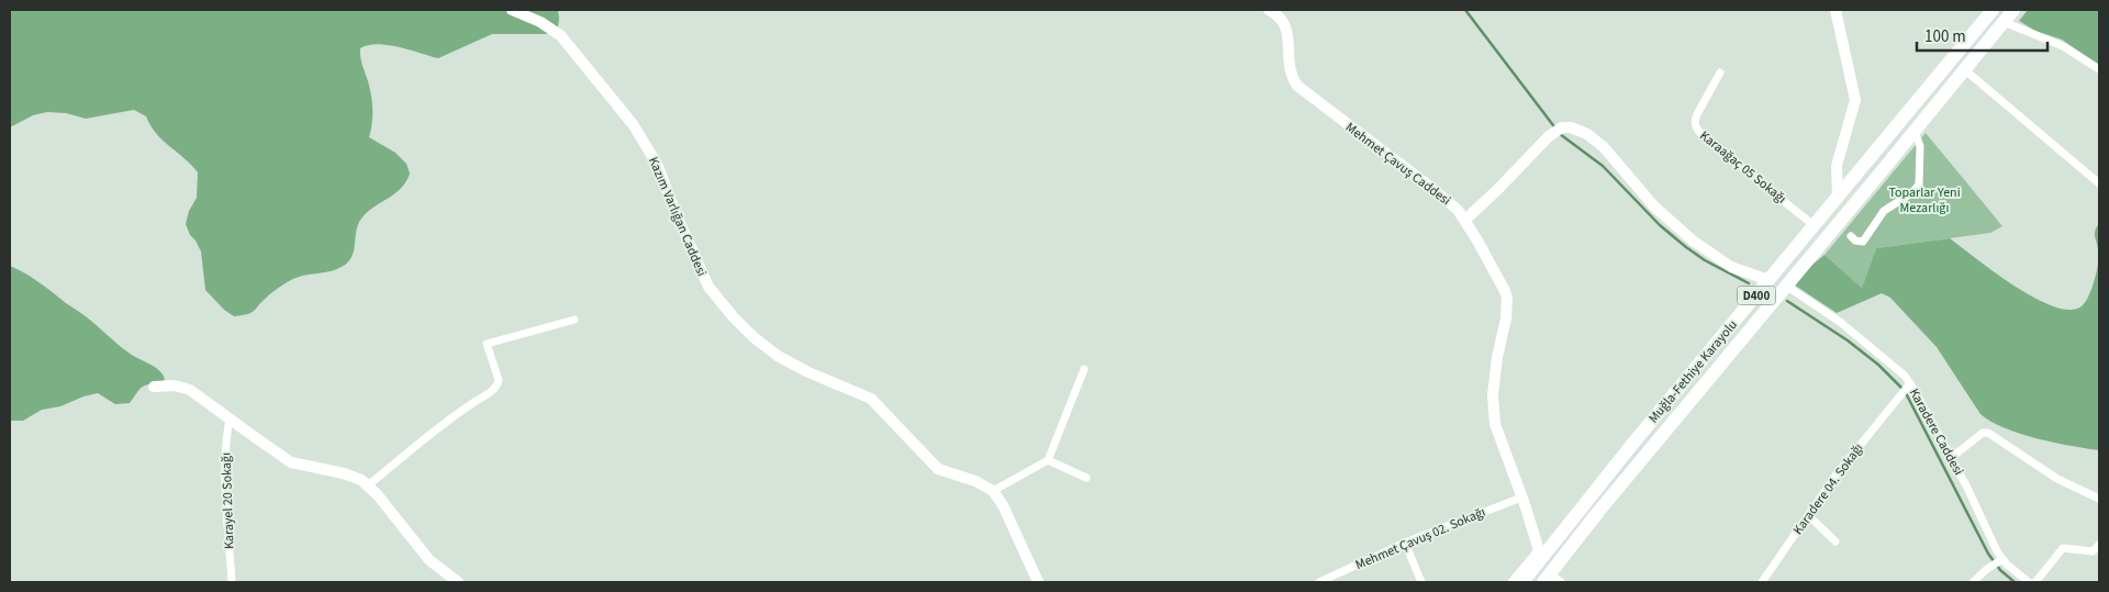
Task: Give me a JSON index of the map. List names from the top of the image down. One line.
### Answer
{"streets":{"highway":["D400","Muğla-Fethiye Karayolu"],"street":["Mehmet Çavuş Caddesi","Karaağaç 05 Sokağı","Kazım Varlığan Caddesi","Karadere Caddesi","Karadere 04. Sokağı","Karayel 20 Sokağı","Mehmet Çavuş 02. Sokağı"]},"crossings":[["Mehmet Çavuş Caddesi","Muğla-Fethiye Karayolu"],["Mehmet Çavuş Caddesi","Mehmet Çavuş 02. Sokağı"],["Karaağaç 05 Sokağı","Muğla-Fethiye Karayolu"],["Muğla-Fethiye Karayolu","Karadere Caddesi"],["Karadere Caddesi","Karadere 04. Sokağı"]],"parks":["Toparlar Yeni Mezarlığı"],"scale_bar":"100 m"}
